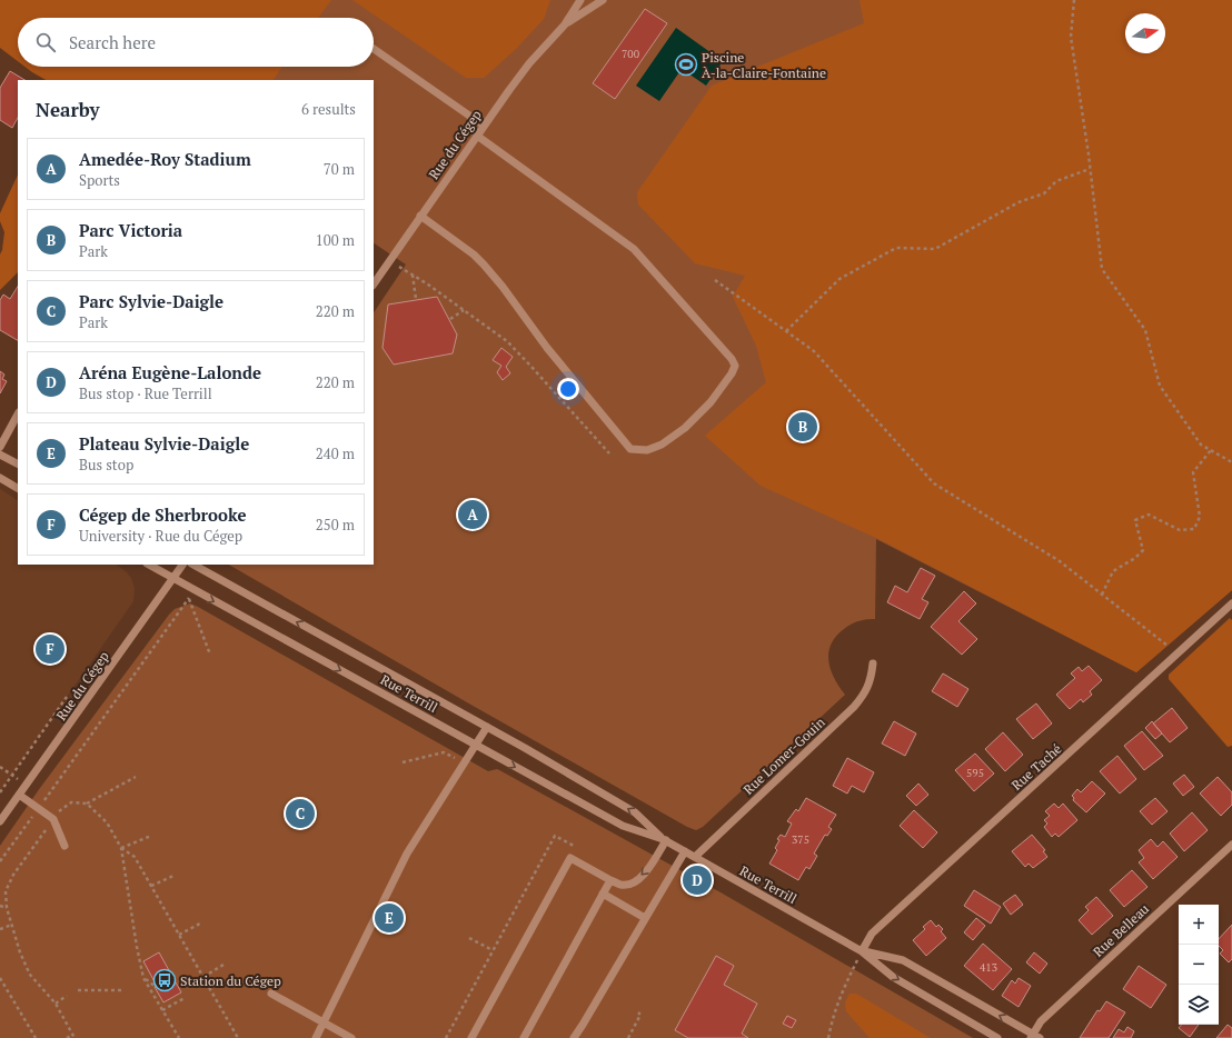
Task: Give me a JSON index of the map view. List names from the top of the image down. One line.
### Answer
{"streets":{"street":["Rue du Cégep","Rue Terrill","Rue Lomer-Gouin","Rue Taché","Rue Belleau"]},"crossings":[["Rue du Cégep","Rue Terrill"],["Rue Terrill","Rue Lomer-Gouin"],["Rue Terrill","Rue Taché"],["Rue Terrill","Rue Belleau"]],"places":{"sports":["Piscine À-la-Claire-Fontaine"],"bus stop":["Station du Cégep"]},"house_numbers":["700","595","375","413"],"north":"right","page":{"search":"Search here","heading":["Nearby","6 results"],"list":[{"mark":"A","name":"Amedée-Roy Stadium","note":"Sports","value":"70 m"},{"mark":"B","name":"Parc Victoria","note":"Park","value":"100 m"},{"mark":"C","name":"Parc Sylvie-Daigle","note":"Park","value":"220 m"},{"mark":"D","name":"Aréna Eugène-Lalonde","note":"Bus stop · Rue Terrill","value":"220 m"},{"mark":"E","name":"Plateau Sylvie-Daigle","note":"Bus stop","value":"240 m"},{"mark":"F","name":"Cégep de Sherbrooke","note":"University · Rue du Cégep","value":"250 m"}],"pins":["B","A","F","C","D","E"],"map_buttons":["+","−"]}}
